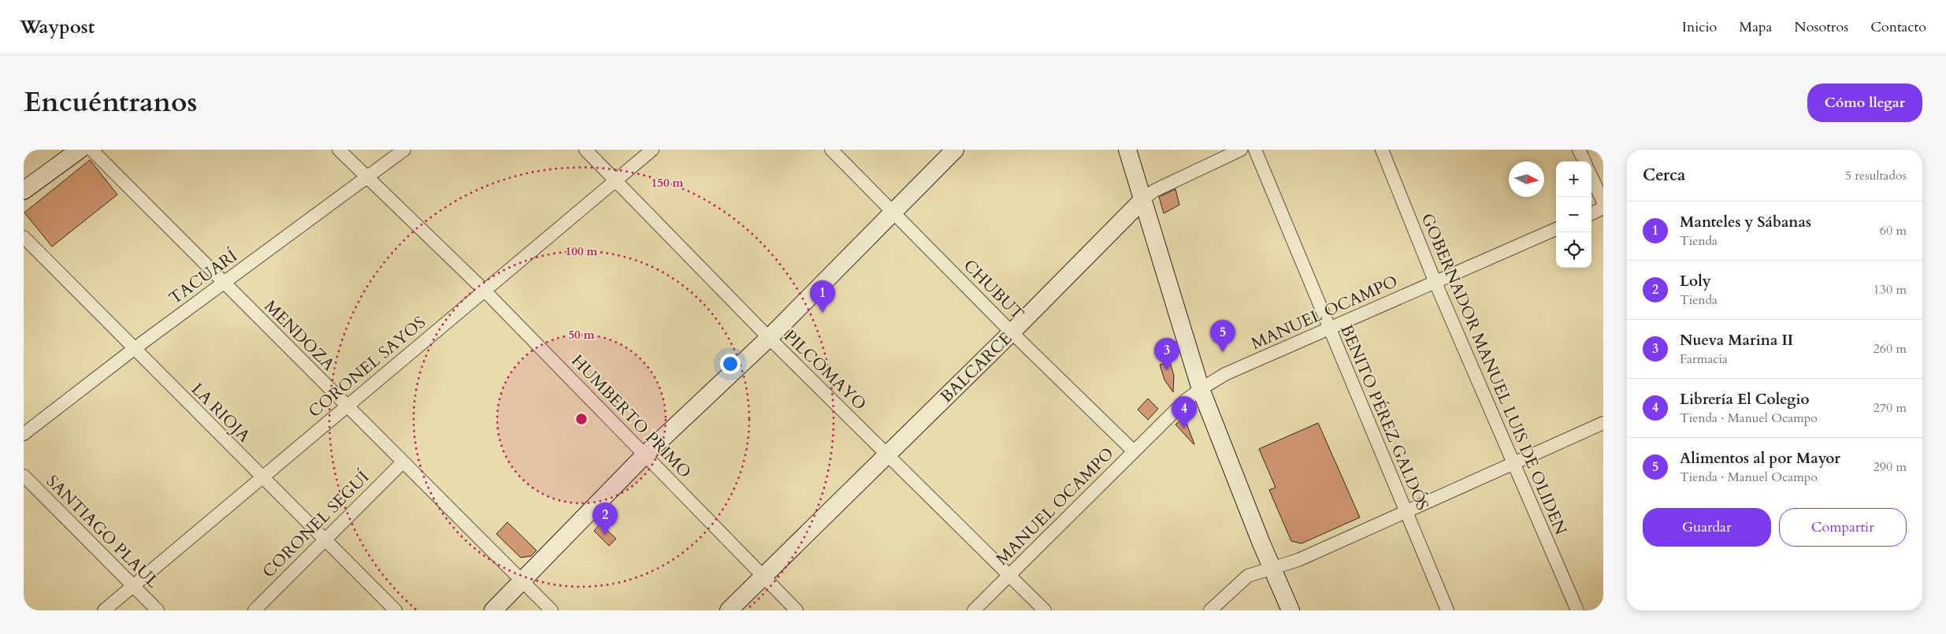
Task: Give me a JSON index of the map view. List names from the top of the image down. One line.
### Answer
{"streets":{"street":["TACUARÍ","CHUBUT","MANUEL OCAMPO","MENDOZA","CORONEL SAYOS","BALCARCE","PILCOMAYO","GOBERNADOR MANUEL LUIS DE OLIDEN","LA RIOJA","HUMBERTO PRIMO","BENITO PÉREZ GALDÓS","CORONEL SEGUÍ","SANTIAGO PLAUL"]},"crossings":[["TACUARÍ","MENDOZA"],["TACUARÍ","LA RIOJA"],["TACUARÍ","HUMBERTO PRIMO"],["CHUBUT","MANUEL OCAMPO"],["CHUBUT","BALCARCE"],["MANUEL OCAMPO","PILCOMAYO"],["MANUEL OCAMPO","GOBERNADOR MANUEL LUIS DE OLIDEN"],["MANUEL OCAMPO","BENITO PÉREZ GALDÓS"],["MENDOZA","CORONEL SAYOS"],["MENDOZA","CORONEL SEGUÍ"],["CORONEL SAYOS","PILCOMAYO"],["CORONEL SAYOS","LA RIOJA"],["CORONEL SAYOS","HUMBERTO PRIMO"],["CORONEL SAYOS","SANTIAGO PLAUL"],["BALCARCE","PILCOMAYO"],["BALCARCE","HUMBERTO PRIMO"],["LA RIOJA","CORONEL SEGUÍ"]],"north":"right","page":{"header":"Waypost","nav":["Inicio","Mapa","Nosotros","Contacto"],"title":"Encuéntranos","buttons":["Cómo llegar",["Guardar","Compartir"]],"heading":["Cerca","5 resultados"],"map_buttons":["+","−"],"list":[{"mark":"1","name":"Manteles y Sábanas","note":"Tienda","value":"60 m"},{"mark":"2","name":"Loly","note":"Tienda","value":"130 m"},{"mark":"3","name":"Nueva Marina II","note":"Farmacia","value":"260 m"},{"mark":"4","name":"Librería El Colegio","note":"Tienda · Manuel Ocampo","value":"270 m"},{"mark":"5","name":"Alimentos al por Mayor","note":"Tienda · Manuel Ocampo","value":"290 m"}],"pins":["1","5","3","4","2"]},"rings":["150 m","100 m","50 m"]}
